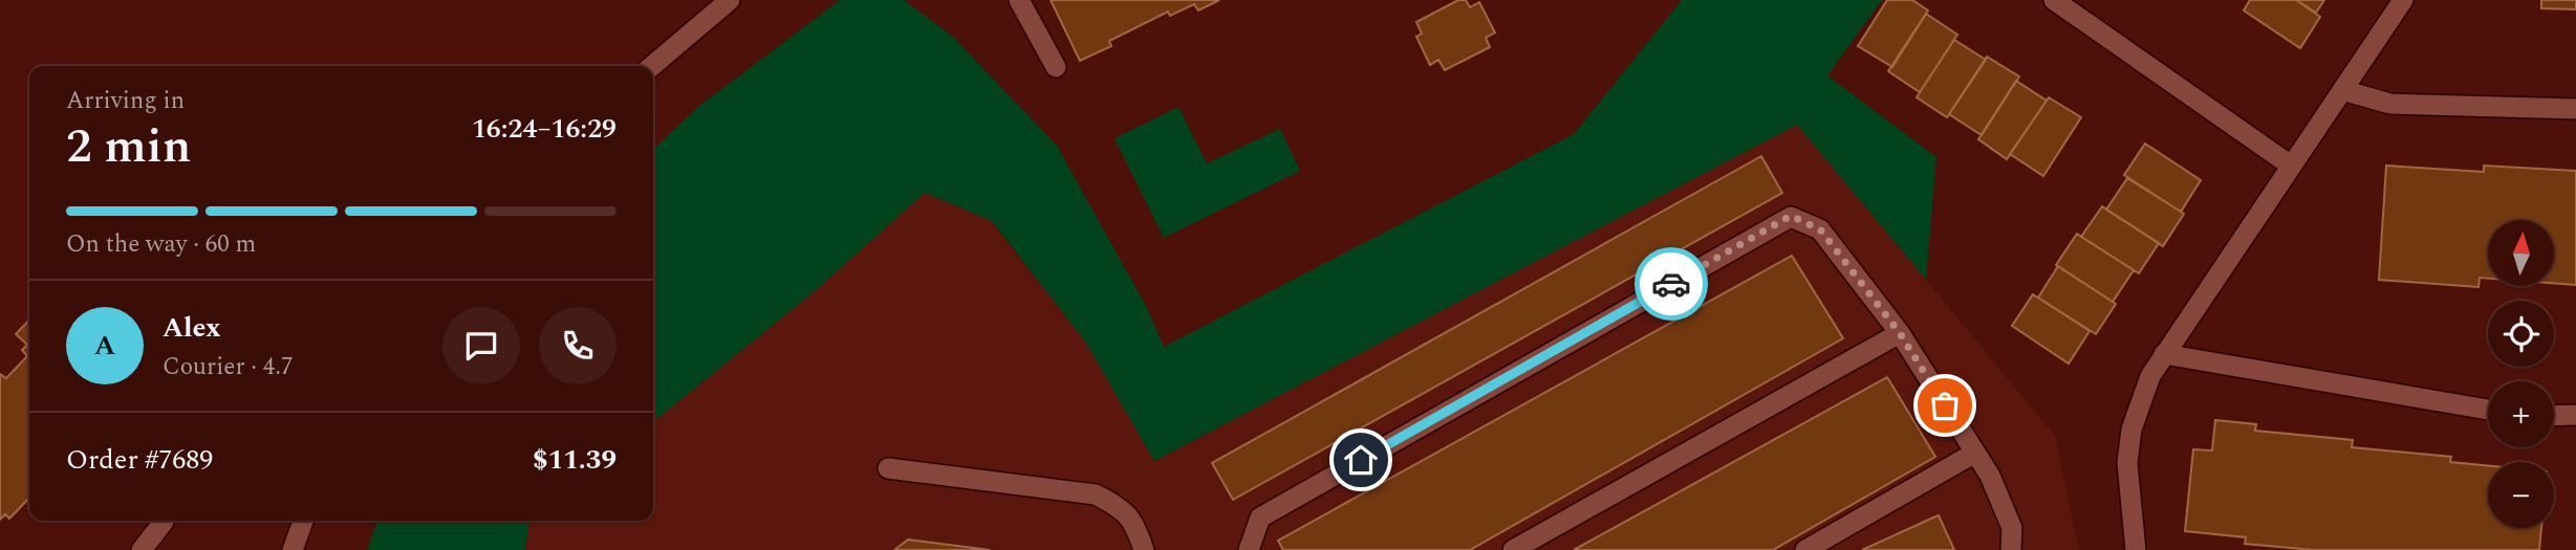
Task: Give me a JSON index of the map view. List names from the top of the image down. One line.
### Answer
{"north":"top","page":{"heading":["2 min","Arriving in","16:24–16:29"],"panel":["Alex","Courier · 4.7","Order #7689","$11.39"],"bar":"On the way · 60 m","map_buttons":["+","−"],"round":"A"}}
